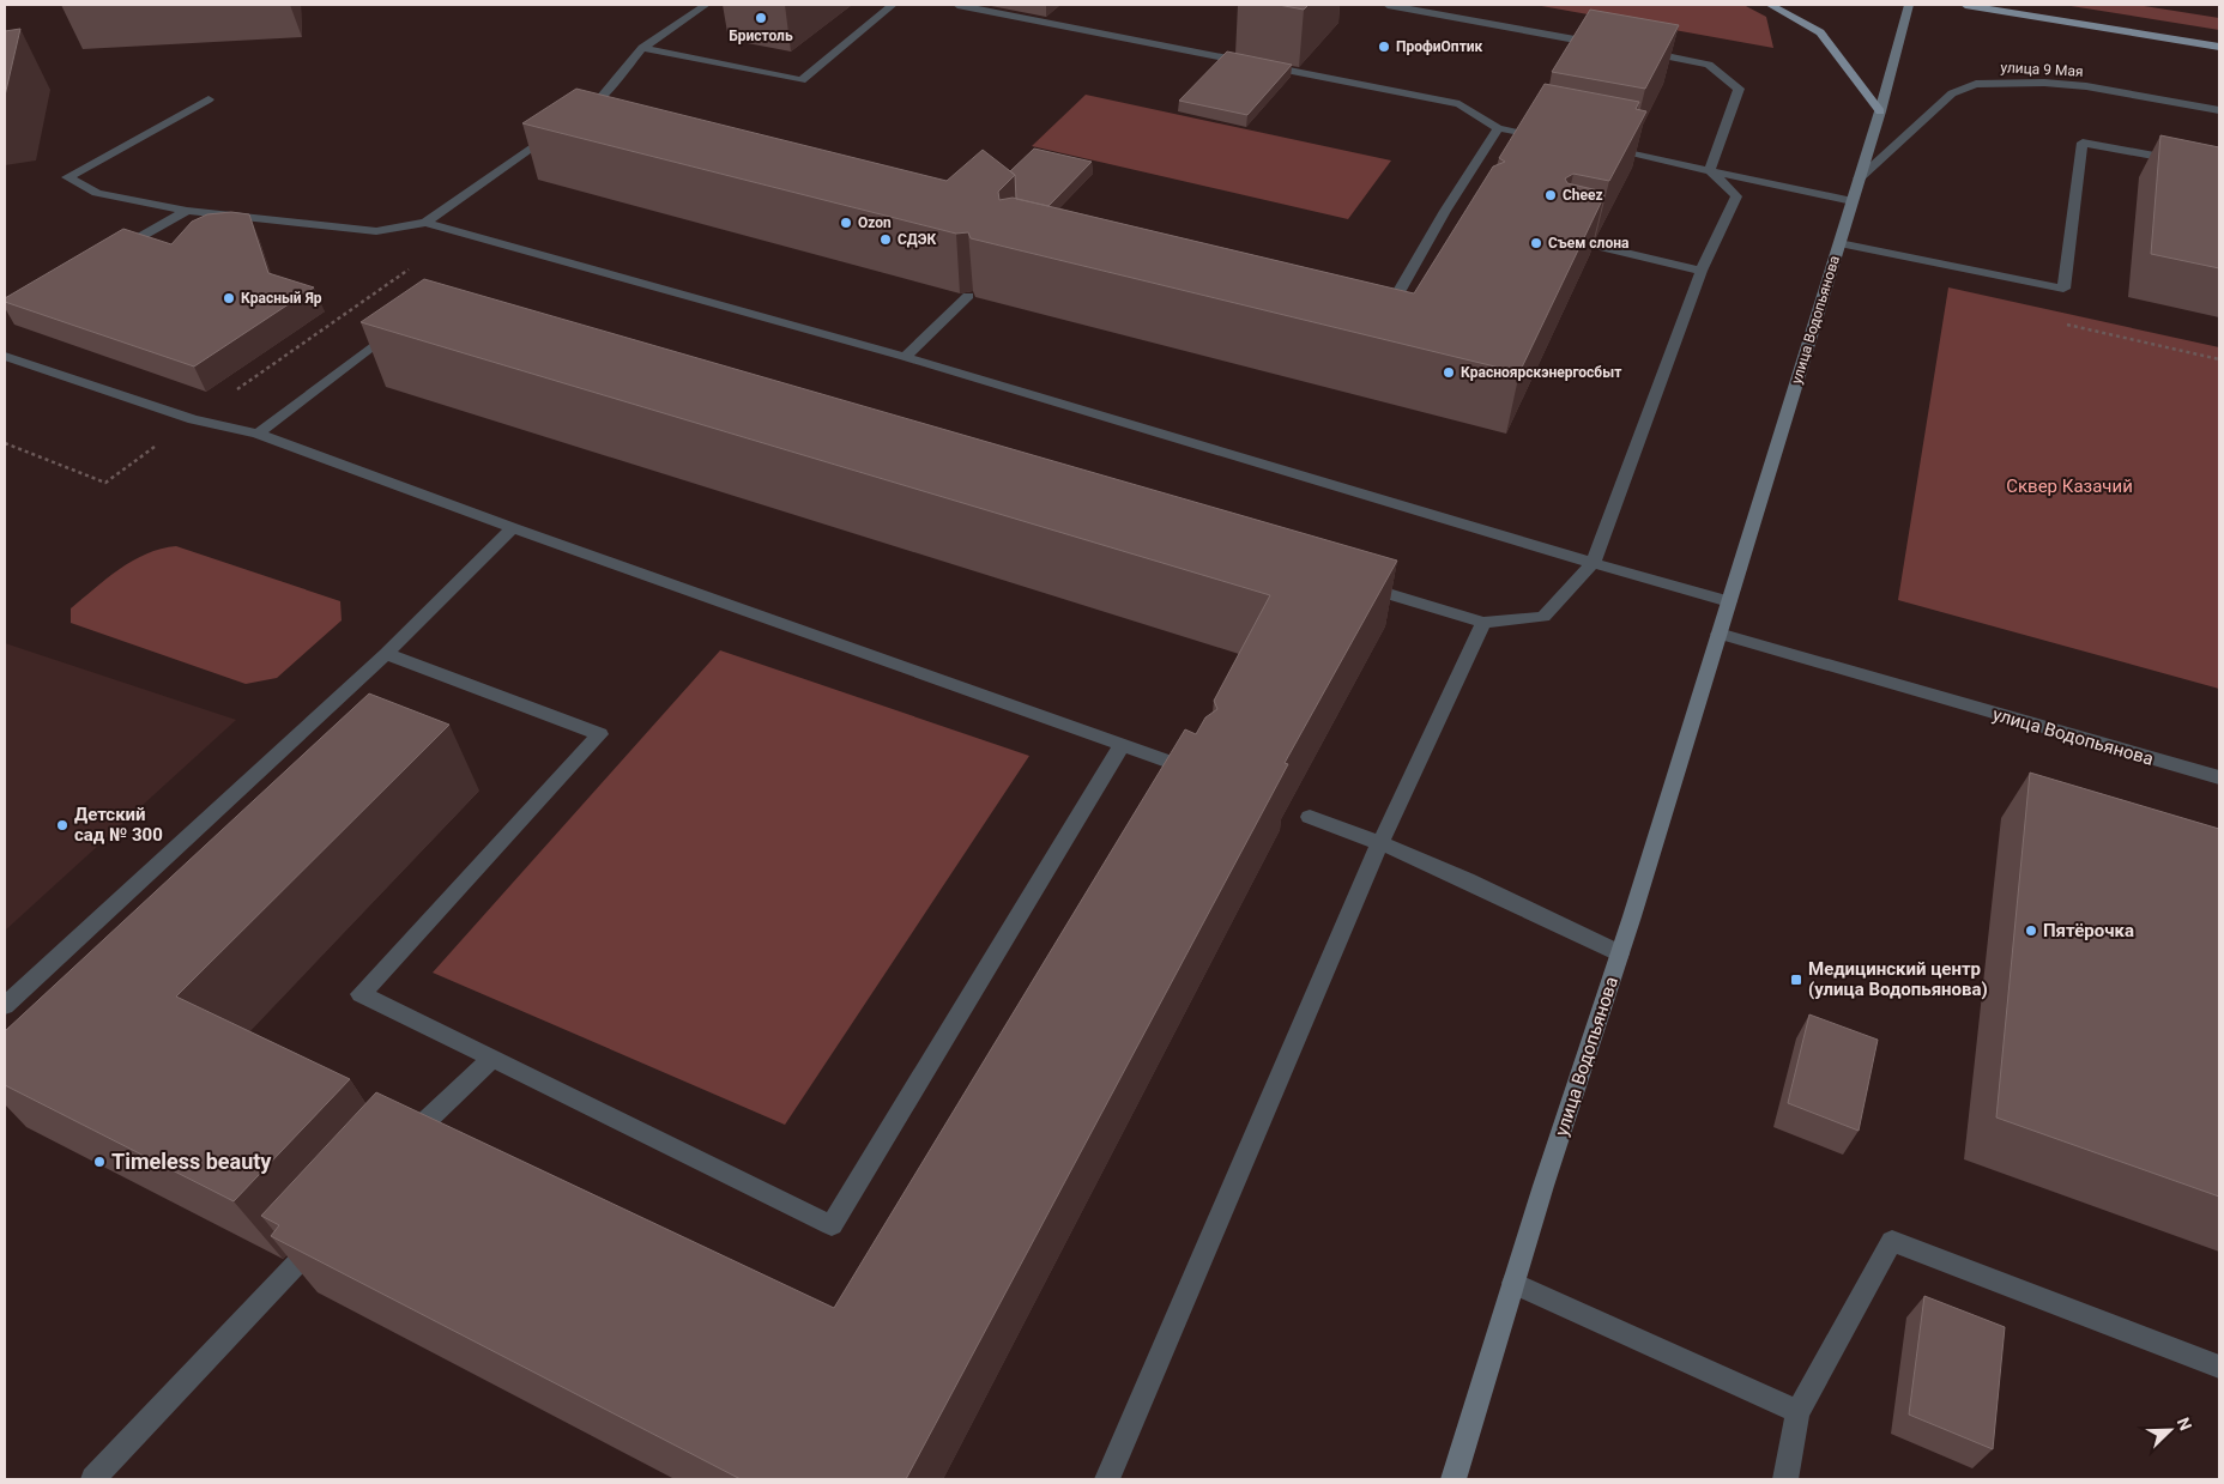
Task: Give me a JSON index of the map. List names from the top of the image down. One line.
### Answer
{"streets":{"street":["улица 9 Мая","улица Водопьянова"]},"crossings":[["улица 9 Мая","улица Водопьянова"]],"parks":["Сквер Казачий"],"places":{"other":["Бристоль","ПрофиОптик","Cheez","Ozon","СДЭК","Съем слона","Красный Яр","Красноярскэнергосбыт","Детский сад № 300","Пятёрочка","Timeless beauty"],"transit":["Медицинский центр (улица Водопьянова)"]},"north":"top right"}
